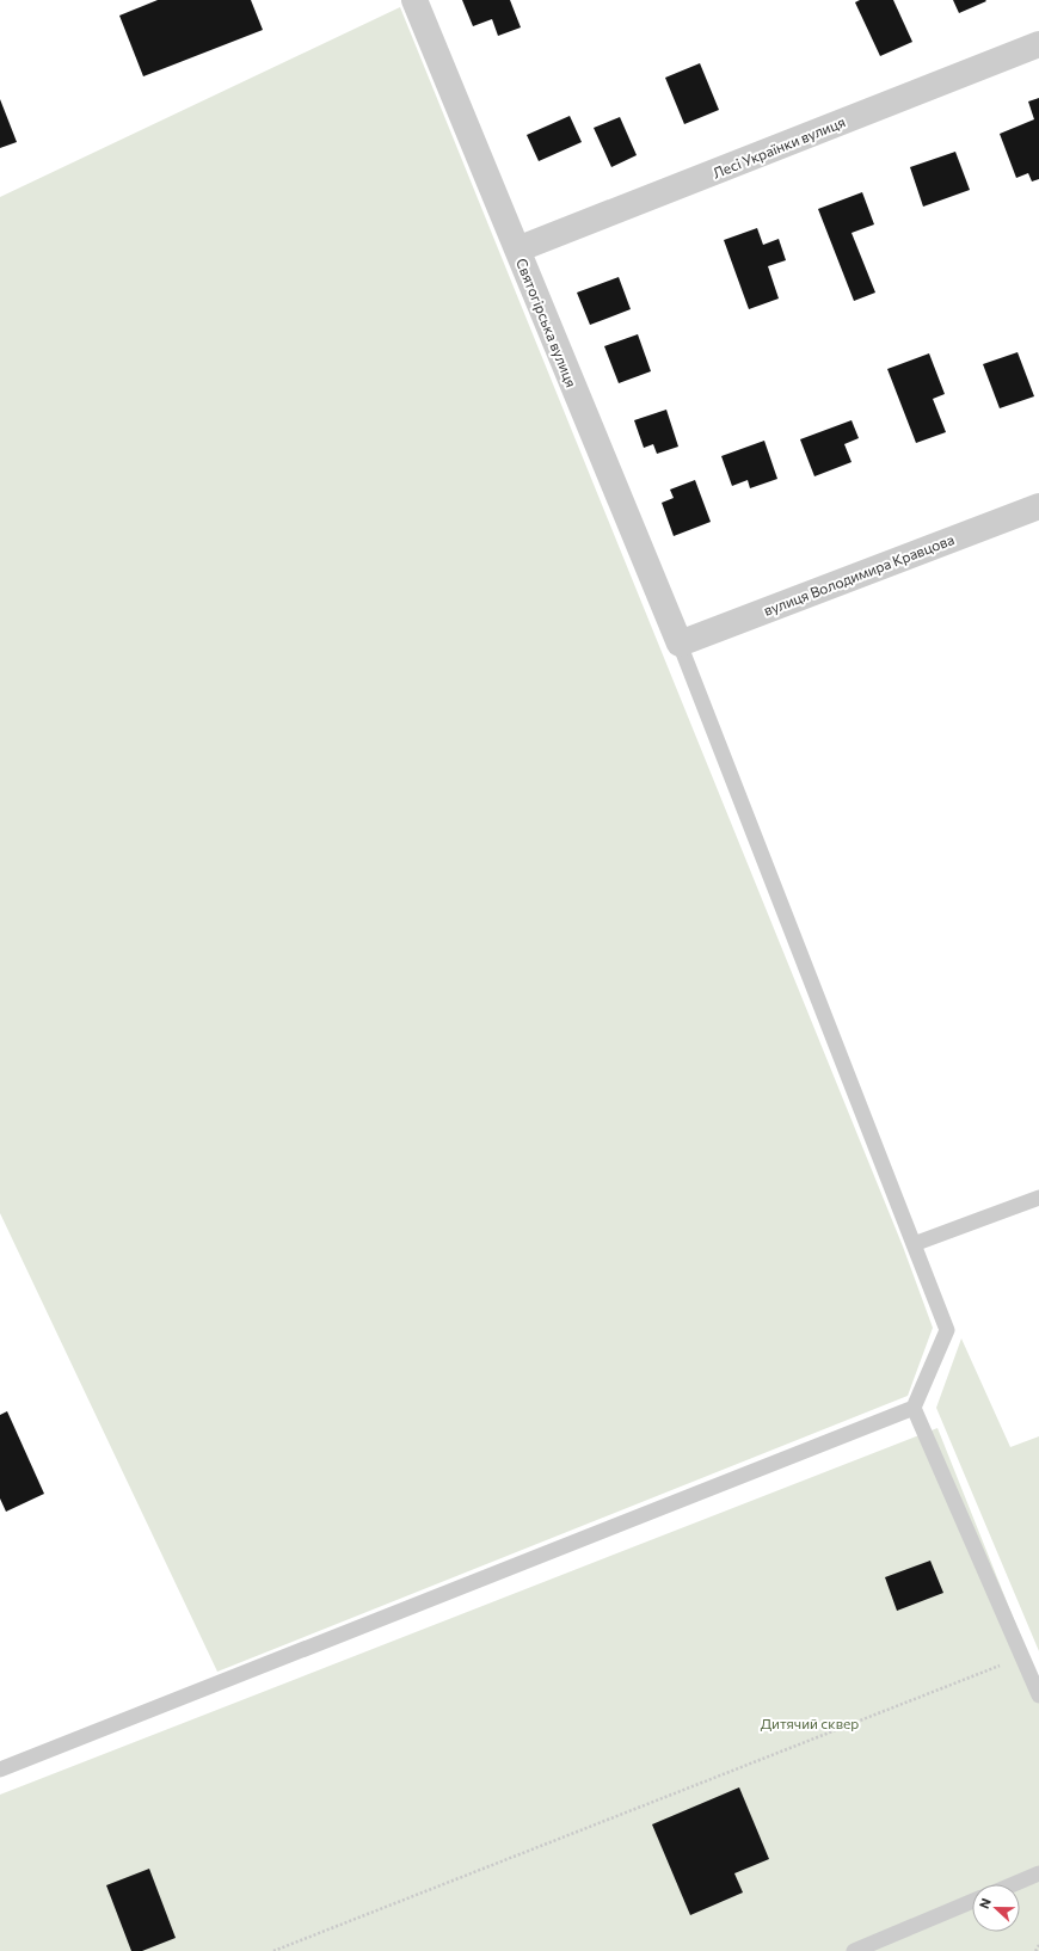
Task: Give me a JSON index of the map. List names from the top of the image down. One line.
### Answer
{"streets":{"street":["Лесі Українки вулиця","Святогірська вулиця","вулиця Володимира Кравцова"]},"crossings":[["Лесі Українки вулиця","Святогірська вулиця"],["Святогірська вулиця","вулиця Володимира Кравцова"]],"parks":["Дитячий сквер"],"north":"left"}
